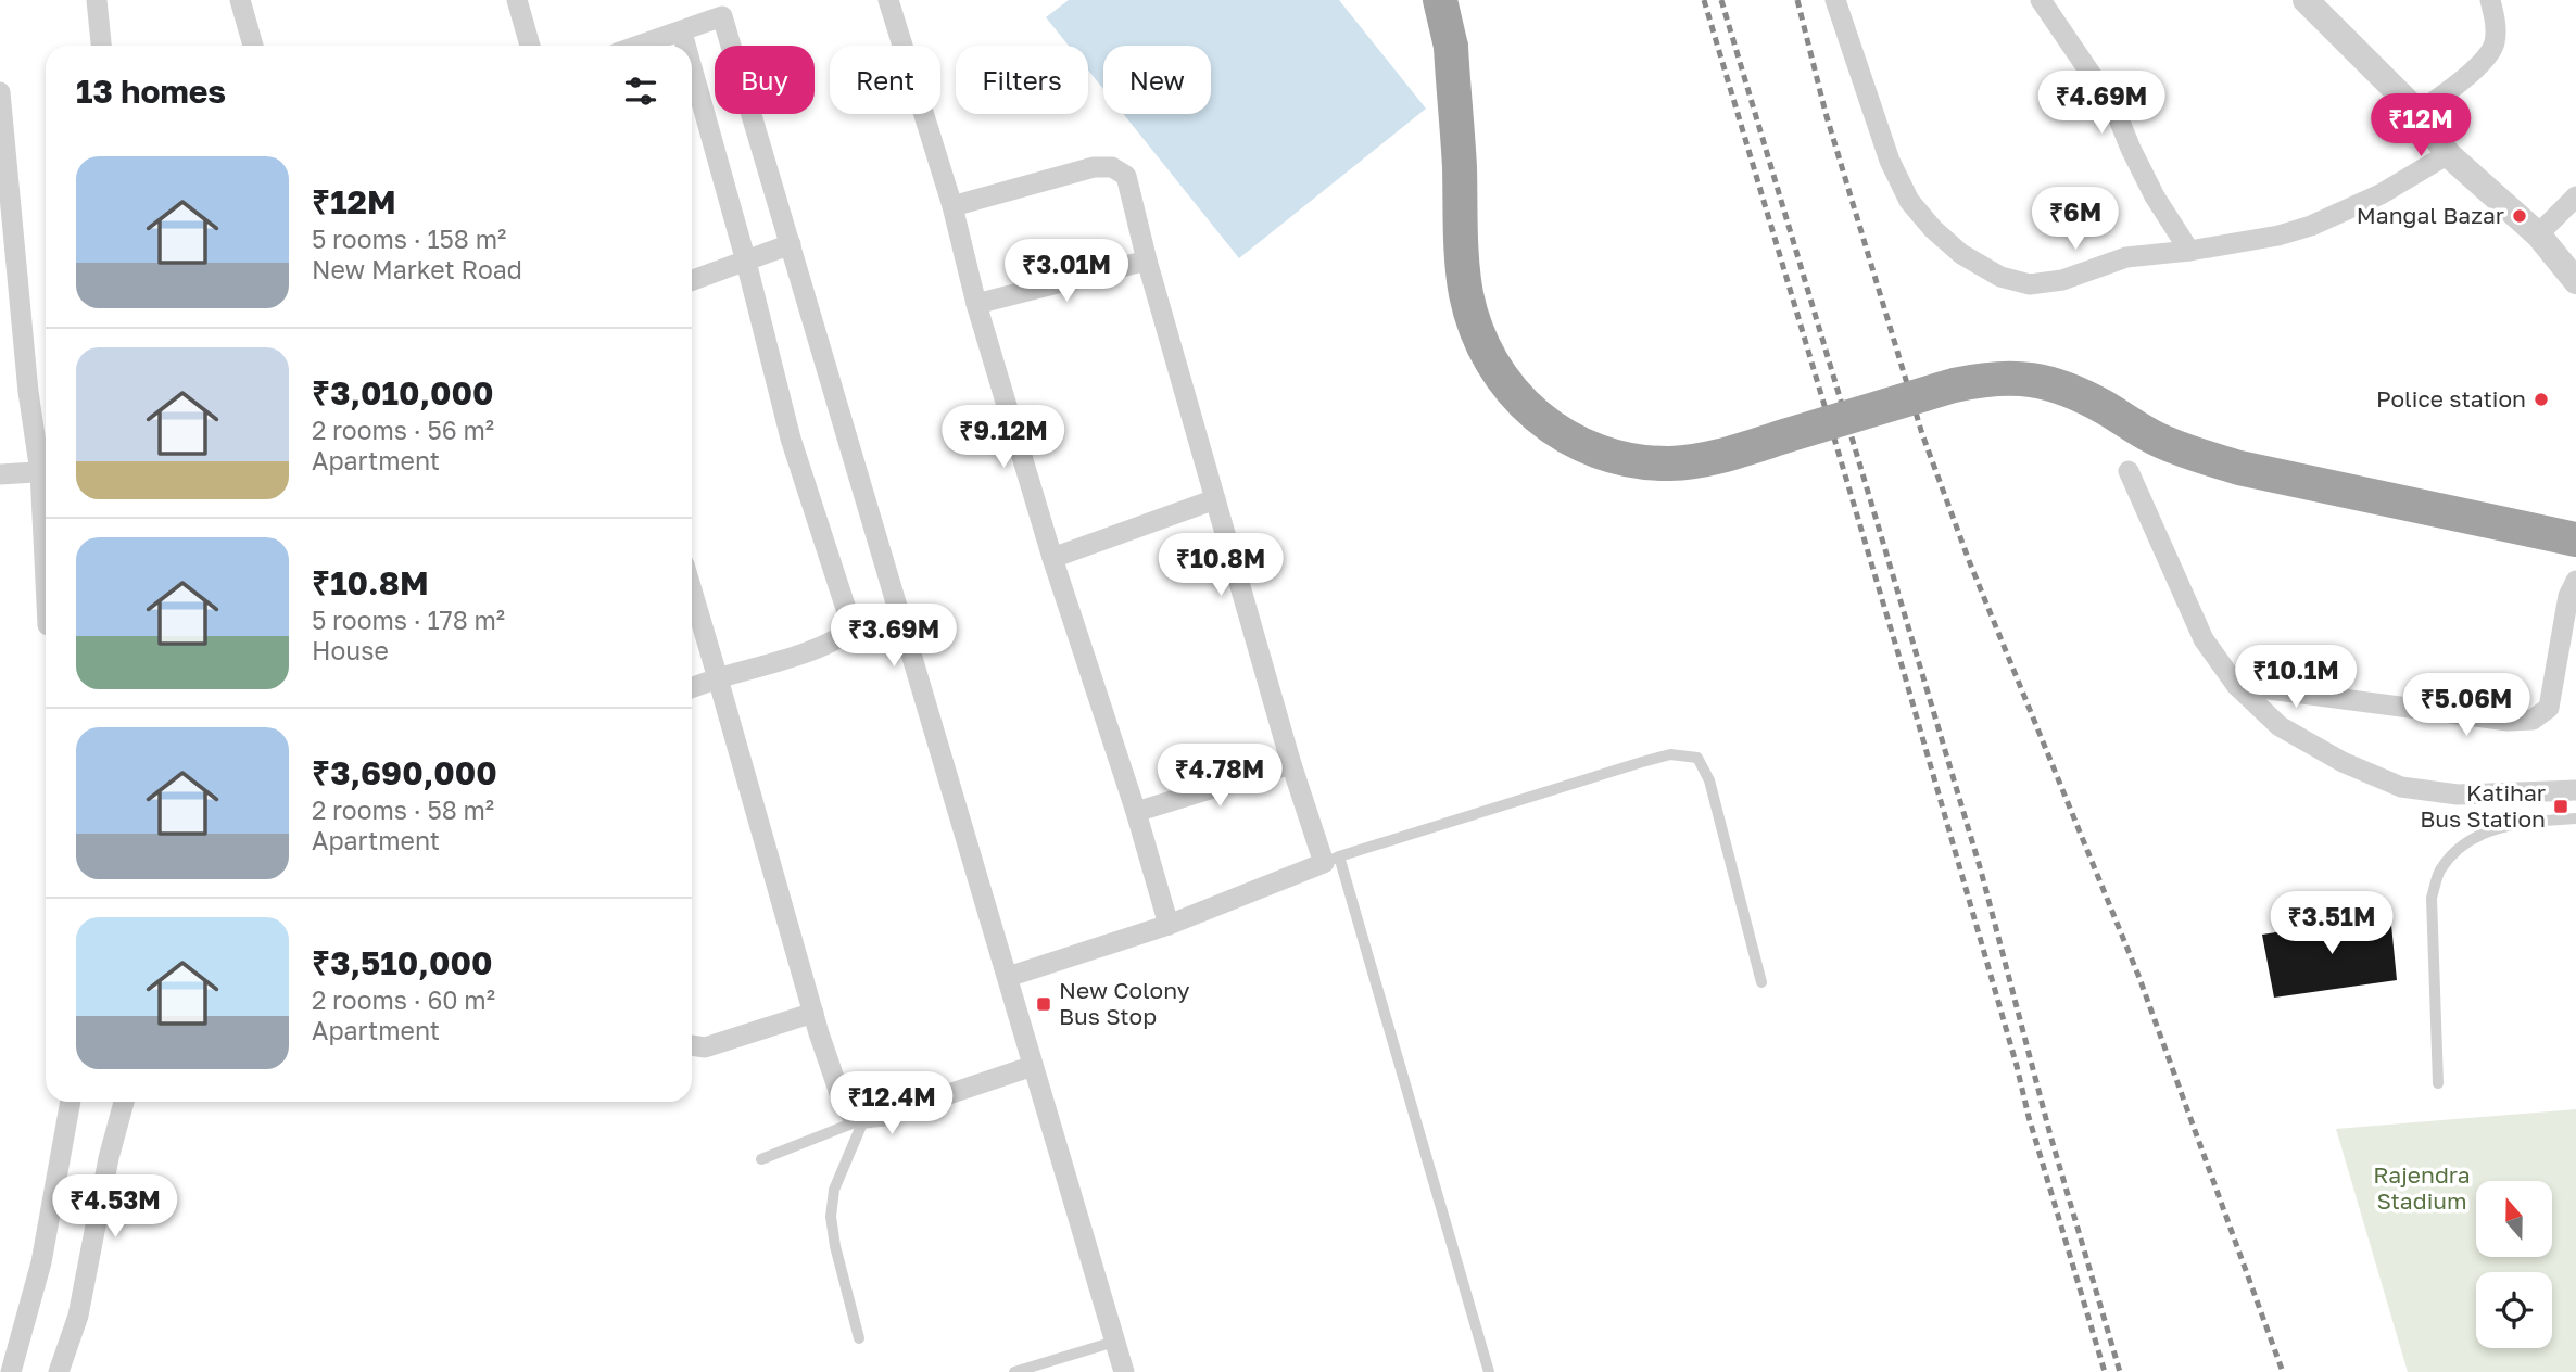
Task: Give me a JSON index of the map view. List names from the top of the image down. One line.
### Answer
{"parks":["Rajendra Stadium"],"places":{"other":["Mangal Bazar","Police station"],"transit":["Katihar Bus Station","New Colony Bus Stop"]},"north":"top","page":{"chip":["Buy","Rent","Filters","New"],"heading":"13 homes","price":["₹4.69M","₹12M","₹6M","₹3.01M","₹9.12M","₹10.8M","₹3.69M","₹10.1M","₹5.06M","₹4.78M","₹3.51M","₹12.4M","₹4.53M"],"list":[{"name":"₹12M","note":"5 rooms · 158 m² · New Market Road"},{"name":"₹3,010,000","note":"2 rooms · 56 m² · Apartment"},{"name":"₹10.8M","note":"5 rooms · 178 m² · House"},{"name":"₹3,690,000","note":"2 rooms · 58 m² · Apartment"},{"name":"₹3,510,000","note":"2 rooms · 60 m² · Apartment"}]}}
